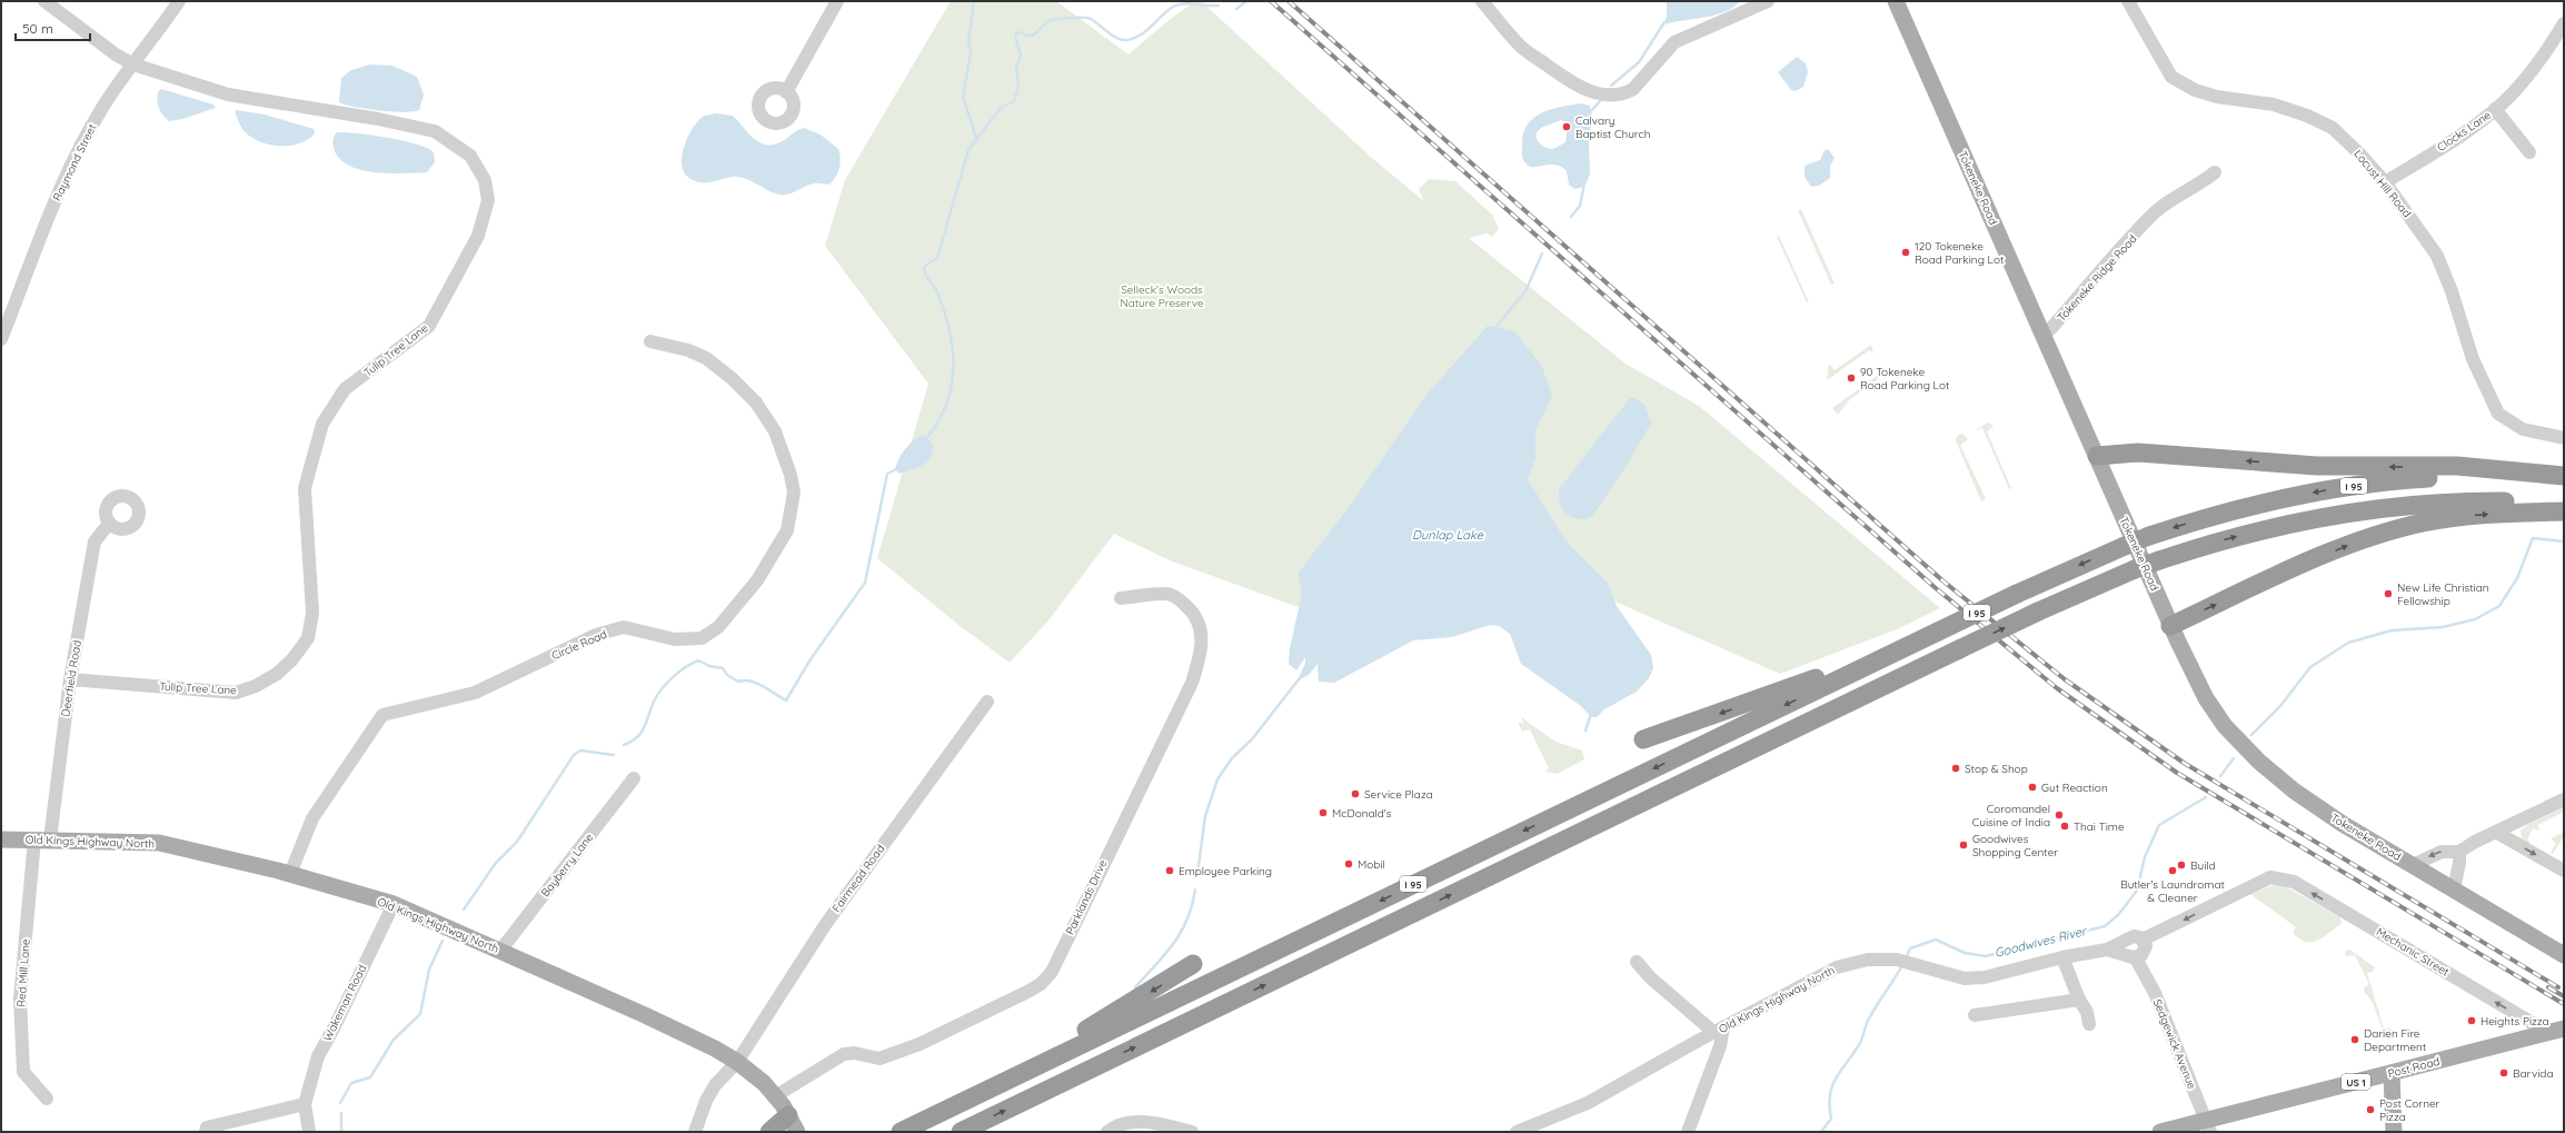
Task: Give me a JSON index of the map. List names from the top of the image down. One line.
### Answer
{"streets":{"highway":["I 95"],"main road":["Tokeneke Road","Old Kings Highway North","Post Road","US 1"],"street":["Clocks Lane","Raymond Street","Locust Hill Road","Tokeneke Ridge Road","Tulip Tree Lane","Circle Road","Deerfield Road","Bayberry Lane","Fairmead Road","Parklands Drive","Mechanic Street","Red Mill Lane","Wakeman Road","Sedgewick Avenue"]},"crossings":[["Clocks Lane","Locust Hill Road"],["Raymond Street","Tulip Tree Lane"],["Tokeneke Road","Tokeneke Ridge Road"],["Tulip Tree Lane","Deerfield Road"],["Circle Road","Old Kings Highway North"],["Deerfield Road","Old Kings Highway North"],["Deerfield Road","Red Mill Lane"],["Old Kings Highway North","Bayberry Lane"],["Old Kings Highway North","Fairmead Road"],["Old Kings Highway North","Parklands Drive"],["Old Kings Highway North","Mechanic Street"],["Old Kings Highway North","Red Mill Lane"],["Old Kings Highway North","Wakeman Road"],["Old Kings Highway North","Sedgewick Avenue"],["Mechanic Street","Post Road"],["Sedgewick Avenue","Post Road"]],"one_way":["Mechanic Street"],"water":["Dunlap Lake","Goodwives River"],"parks":["Selleck's Woods Nature Preserve"],"places":["Calvary Baptist Church","120 Tokeneke Road Parking Lot","90 Tokeneke Road Parking Lot","New Life Christian Fellowship","Stop & Shop","Gut Reaction","Service Plaza","McDonald's","Coromandel Cuisine of India","Thai Time","Goodwives Shopping Center","Mobil","Build","Employee Parking","Butler's Laundromat & Cleaner","Heights Pizza","Darien Fire Department","Barvida","Post Corner Pizza"],"scale_bar":"50 m"}
